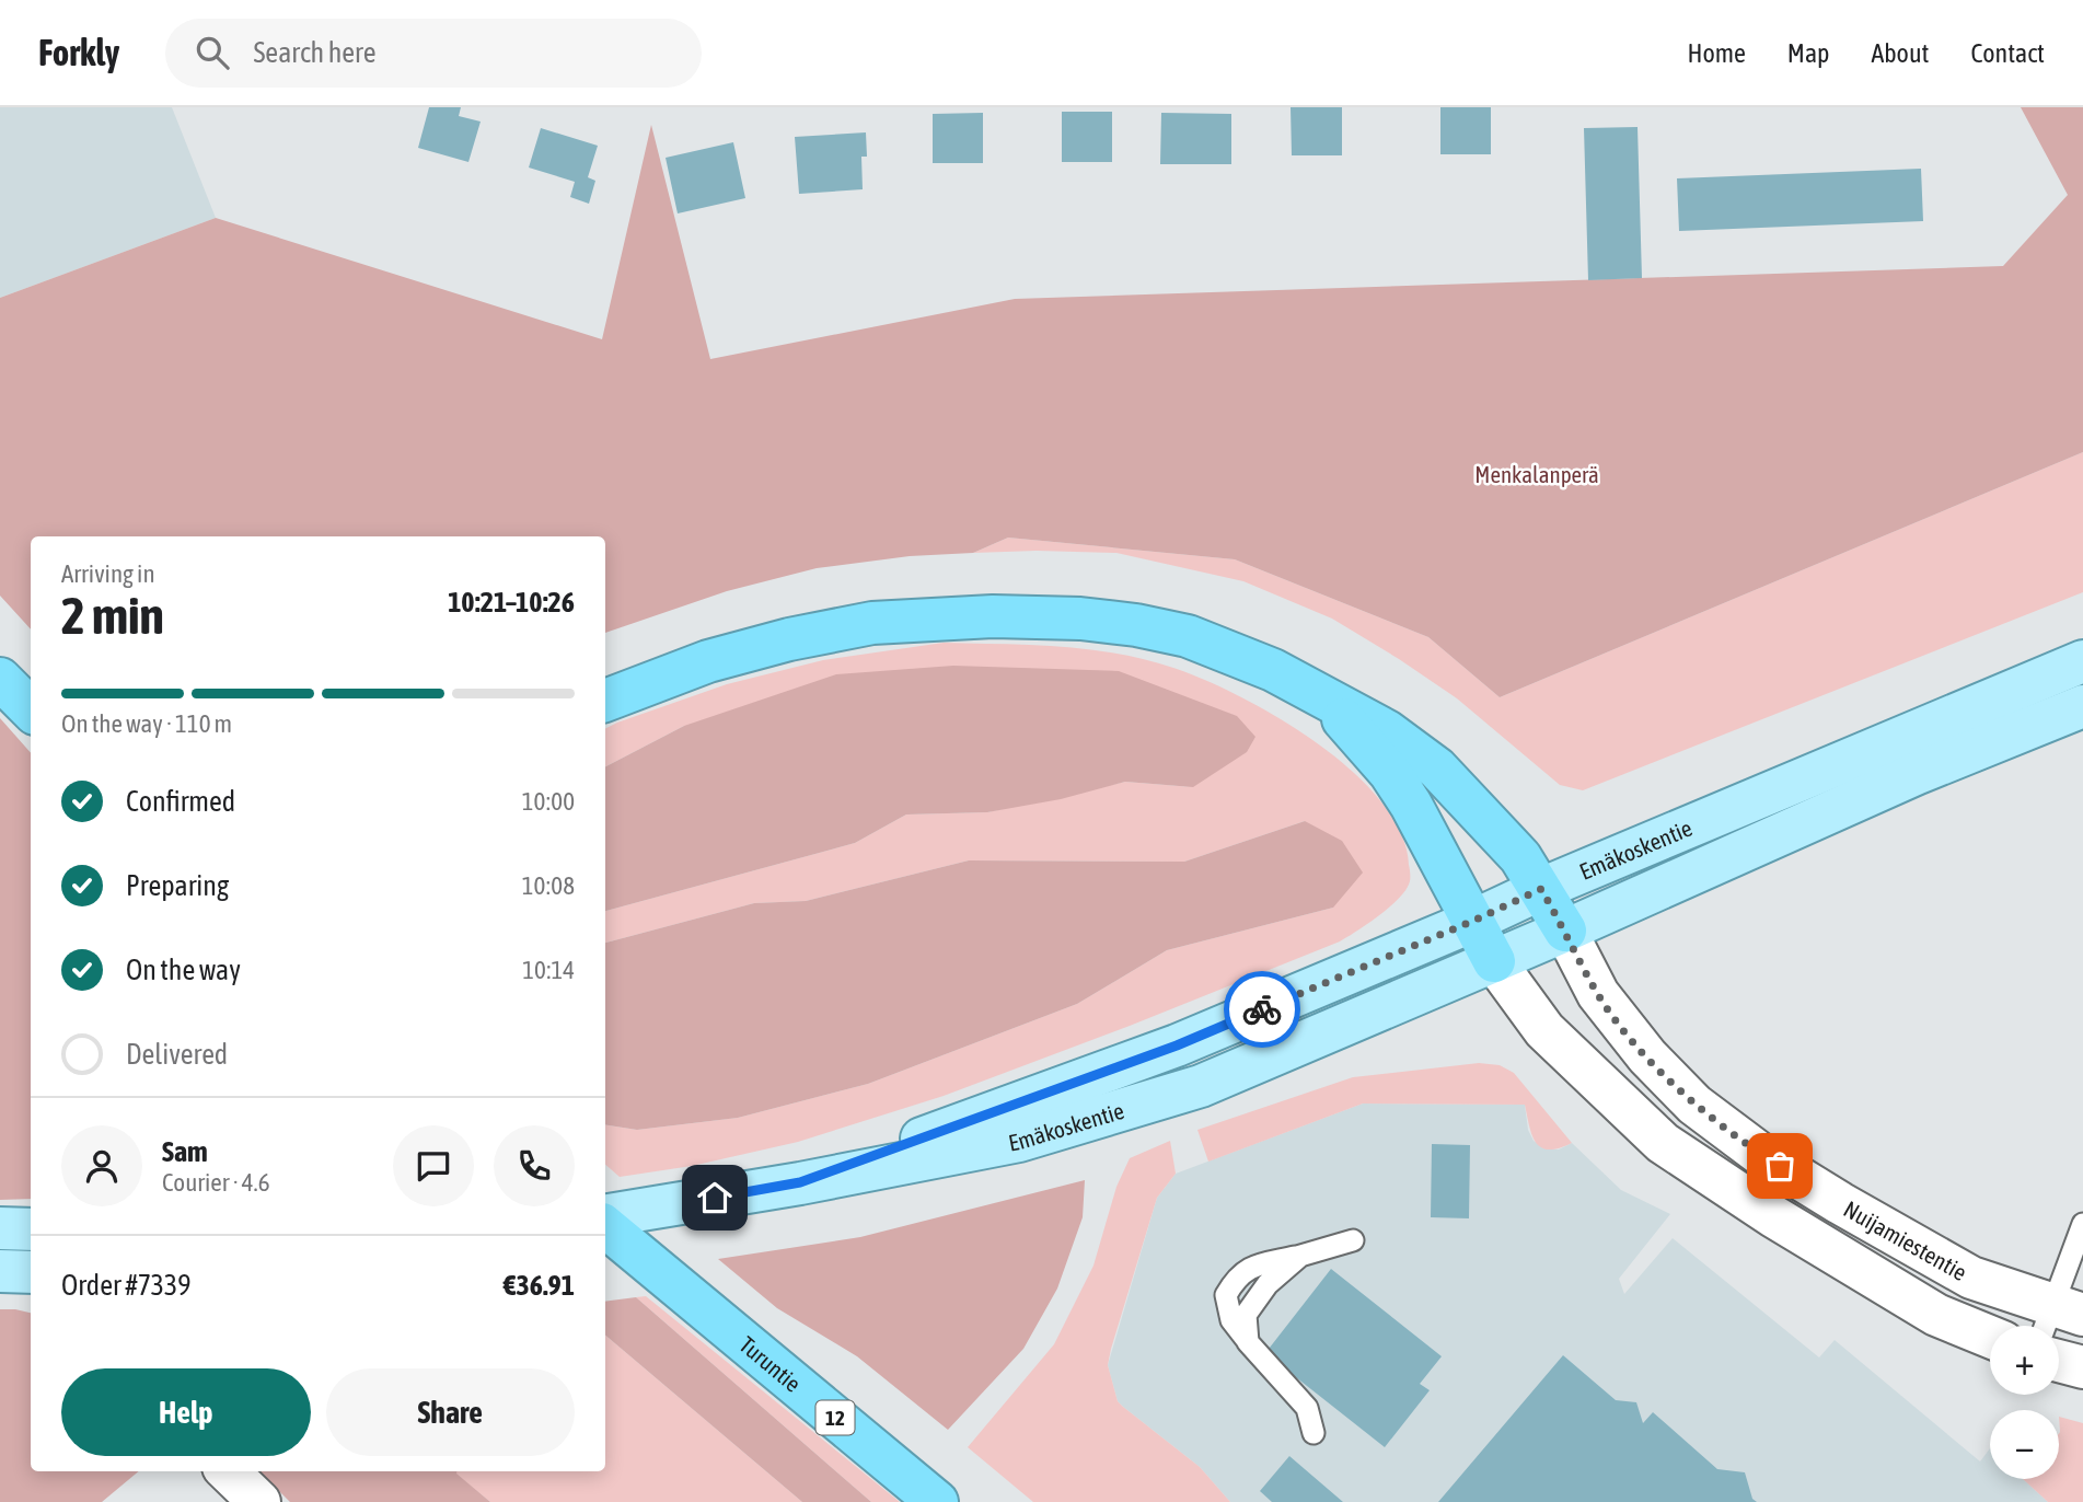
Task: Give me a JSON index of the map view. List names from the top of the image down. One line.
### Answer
{"streets":{"highway":["Turuntie","12"],"main road":["Emäkoskentie","Nuijamiestentie"]},"crossings":[["Emäkoskentie","Nuijamiestentie"]],"parks":["Menkalanperä"],"page":{"header":"Forkly","search":"Search here","nav":["Home","Map","About","Contact"],"heading":["2 min","Arriving in","10:21–10:26"],"panel":["Sam","Courier · 4.6","Order #7339","€36.91"],"bar":"On the way · 110 m","list":[["Confirmed","10:00"],["Preparing","10:08"],["On the way","10:14"],"Delivered"],"map_buttons":["+","−"],"buttons":["Help","Share"]}}
